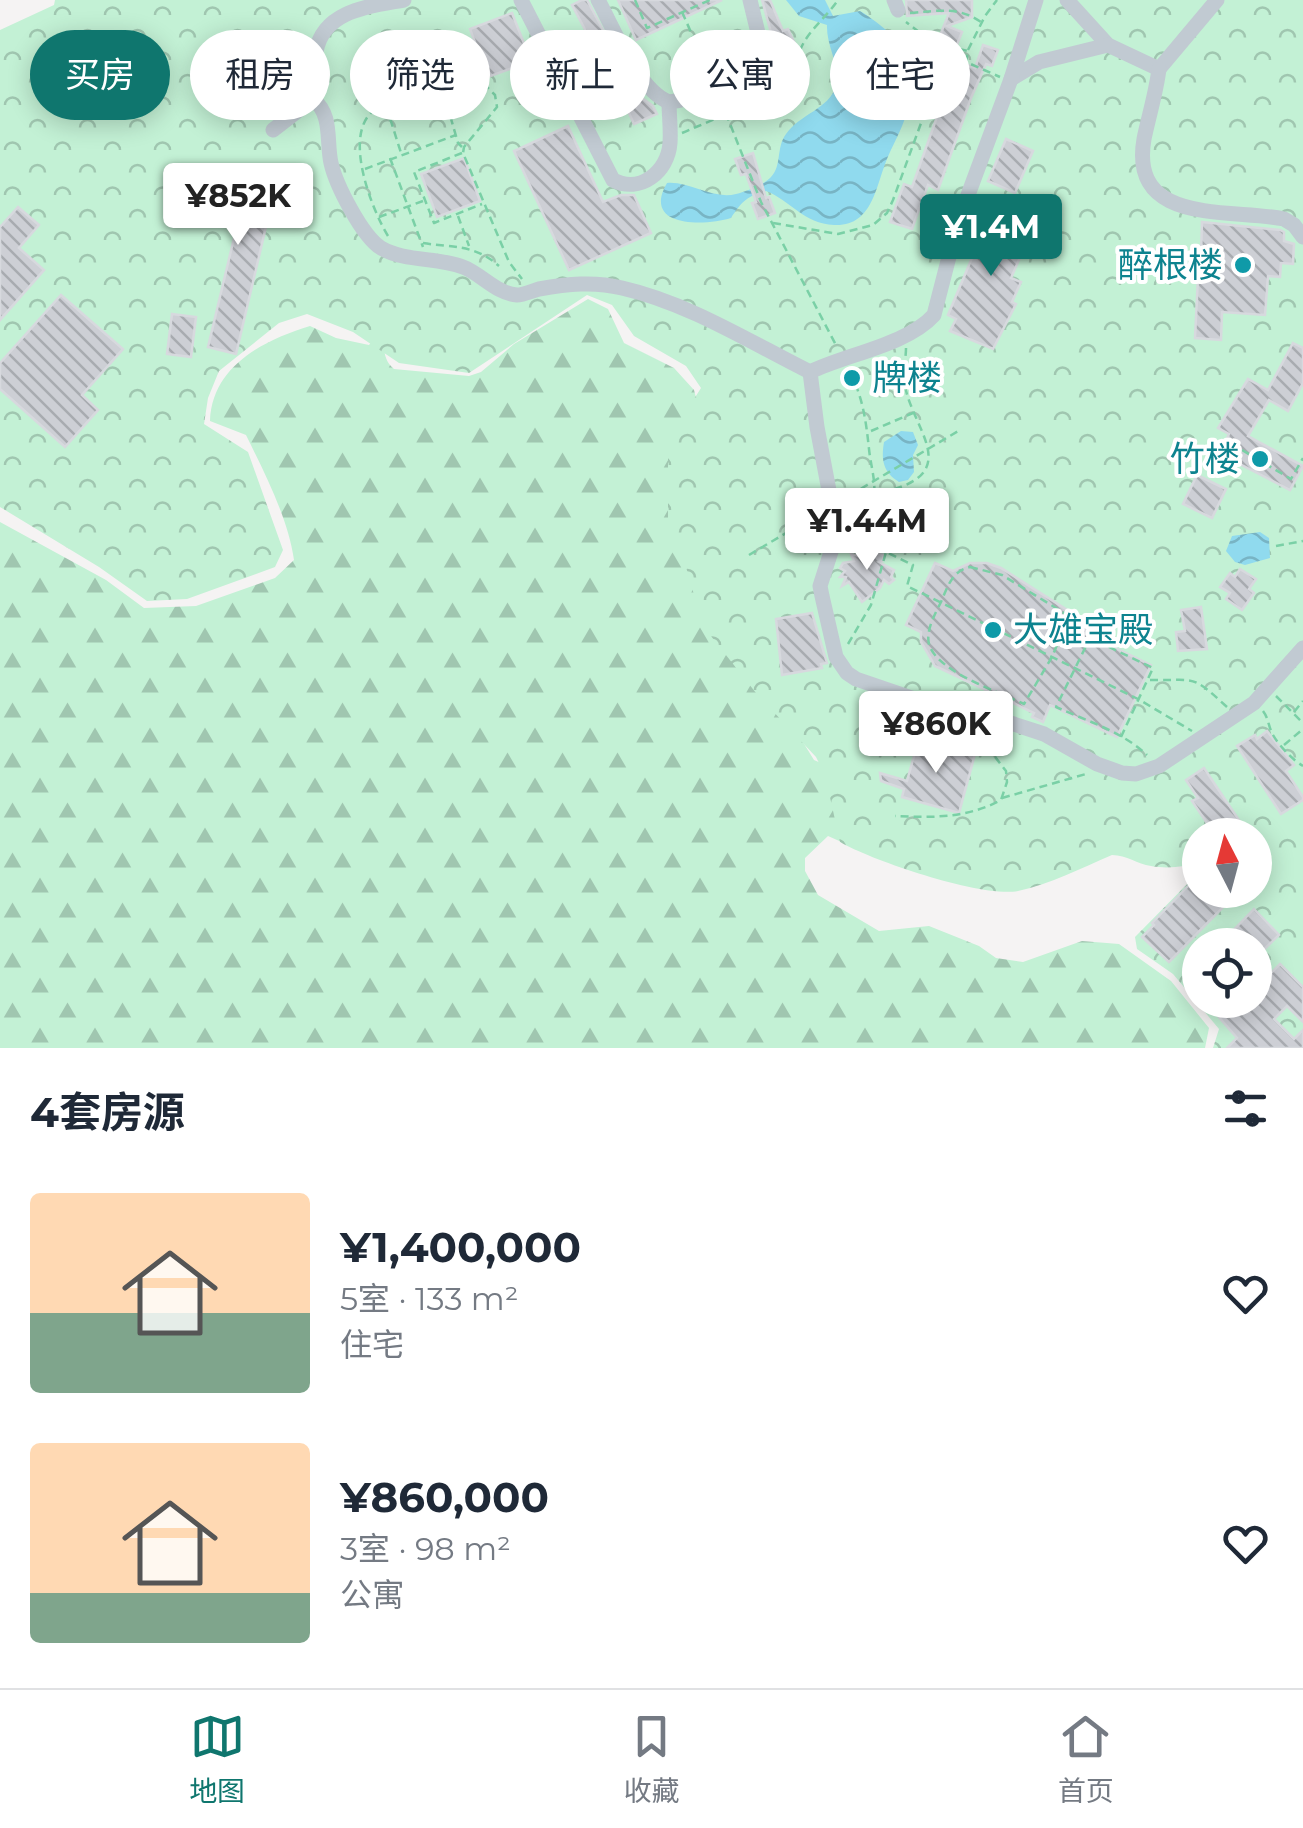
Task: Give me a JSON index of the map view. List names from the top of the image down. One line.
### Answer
{"places":["醉根楼","牌楼","竹楼","大雄宝殿"],"north":"top","page":{"chip":["买房","租房","筛选","新上","公寓","住宅"],"price":["¥852K","¥1.4M","¥1.44M","¥860K"],"heading":"4套房源","list":[{"name":"¥1,400,000","note":"5室 · 133 m² · 住宅"},{"name":"¥860,000","note":"3室 · 98 m² · 公寓"}],"tabs":["地图","收藏","首页"]}}
